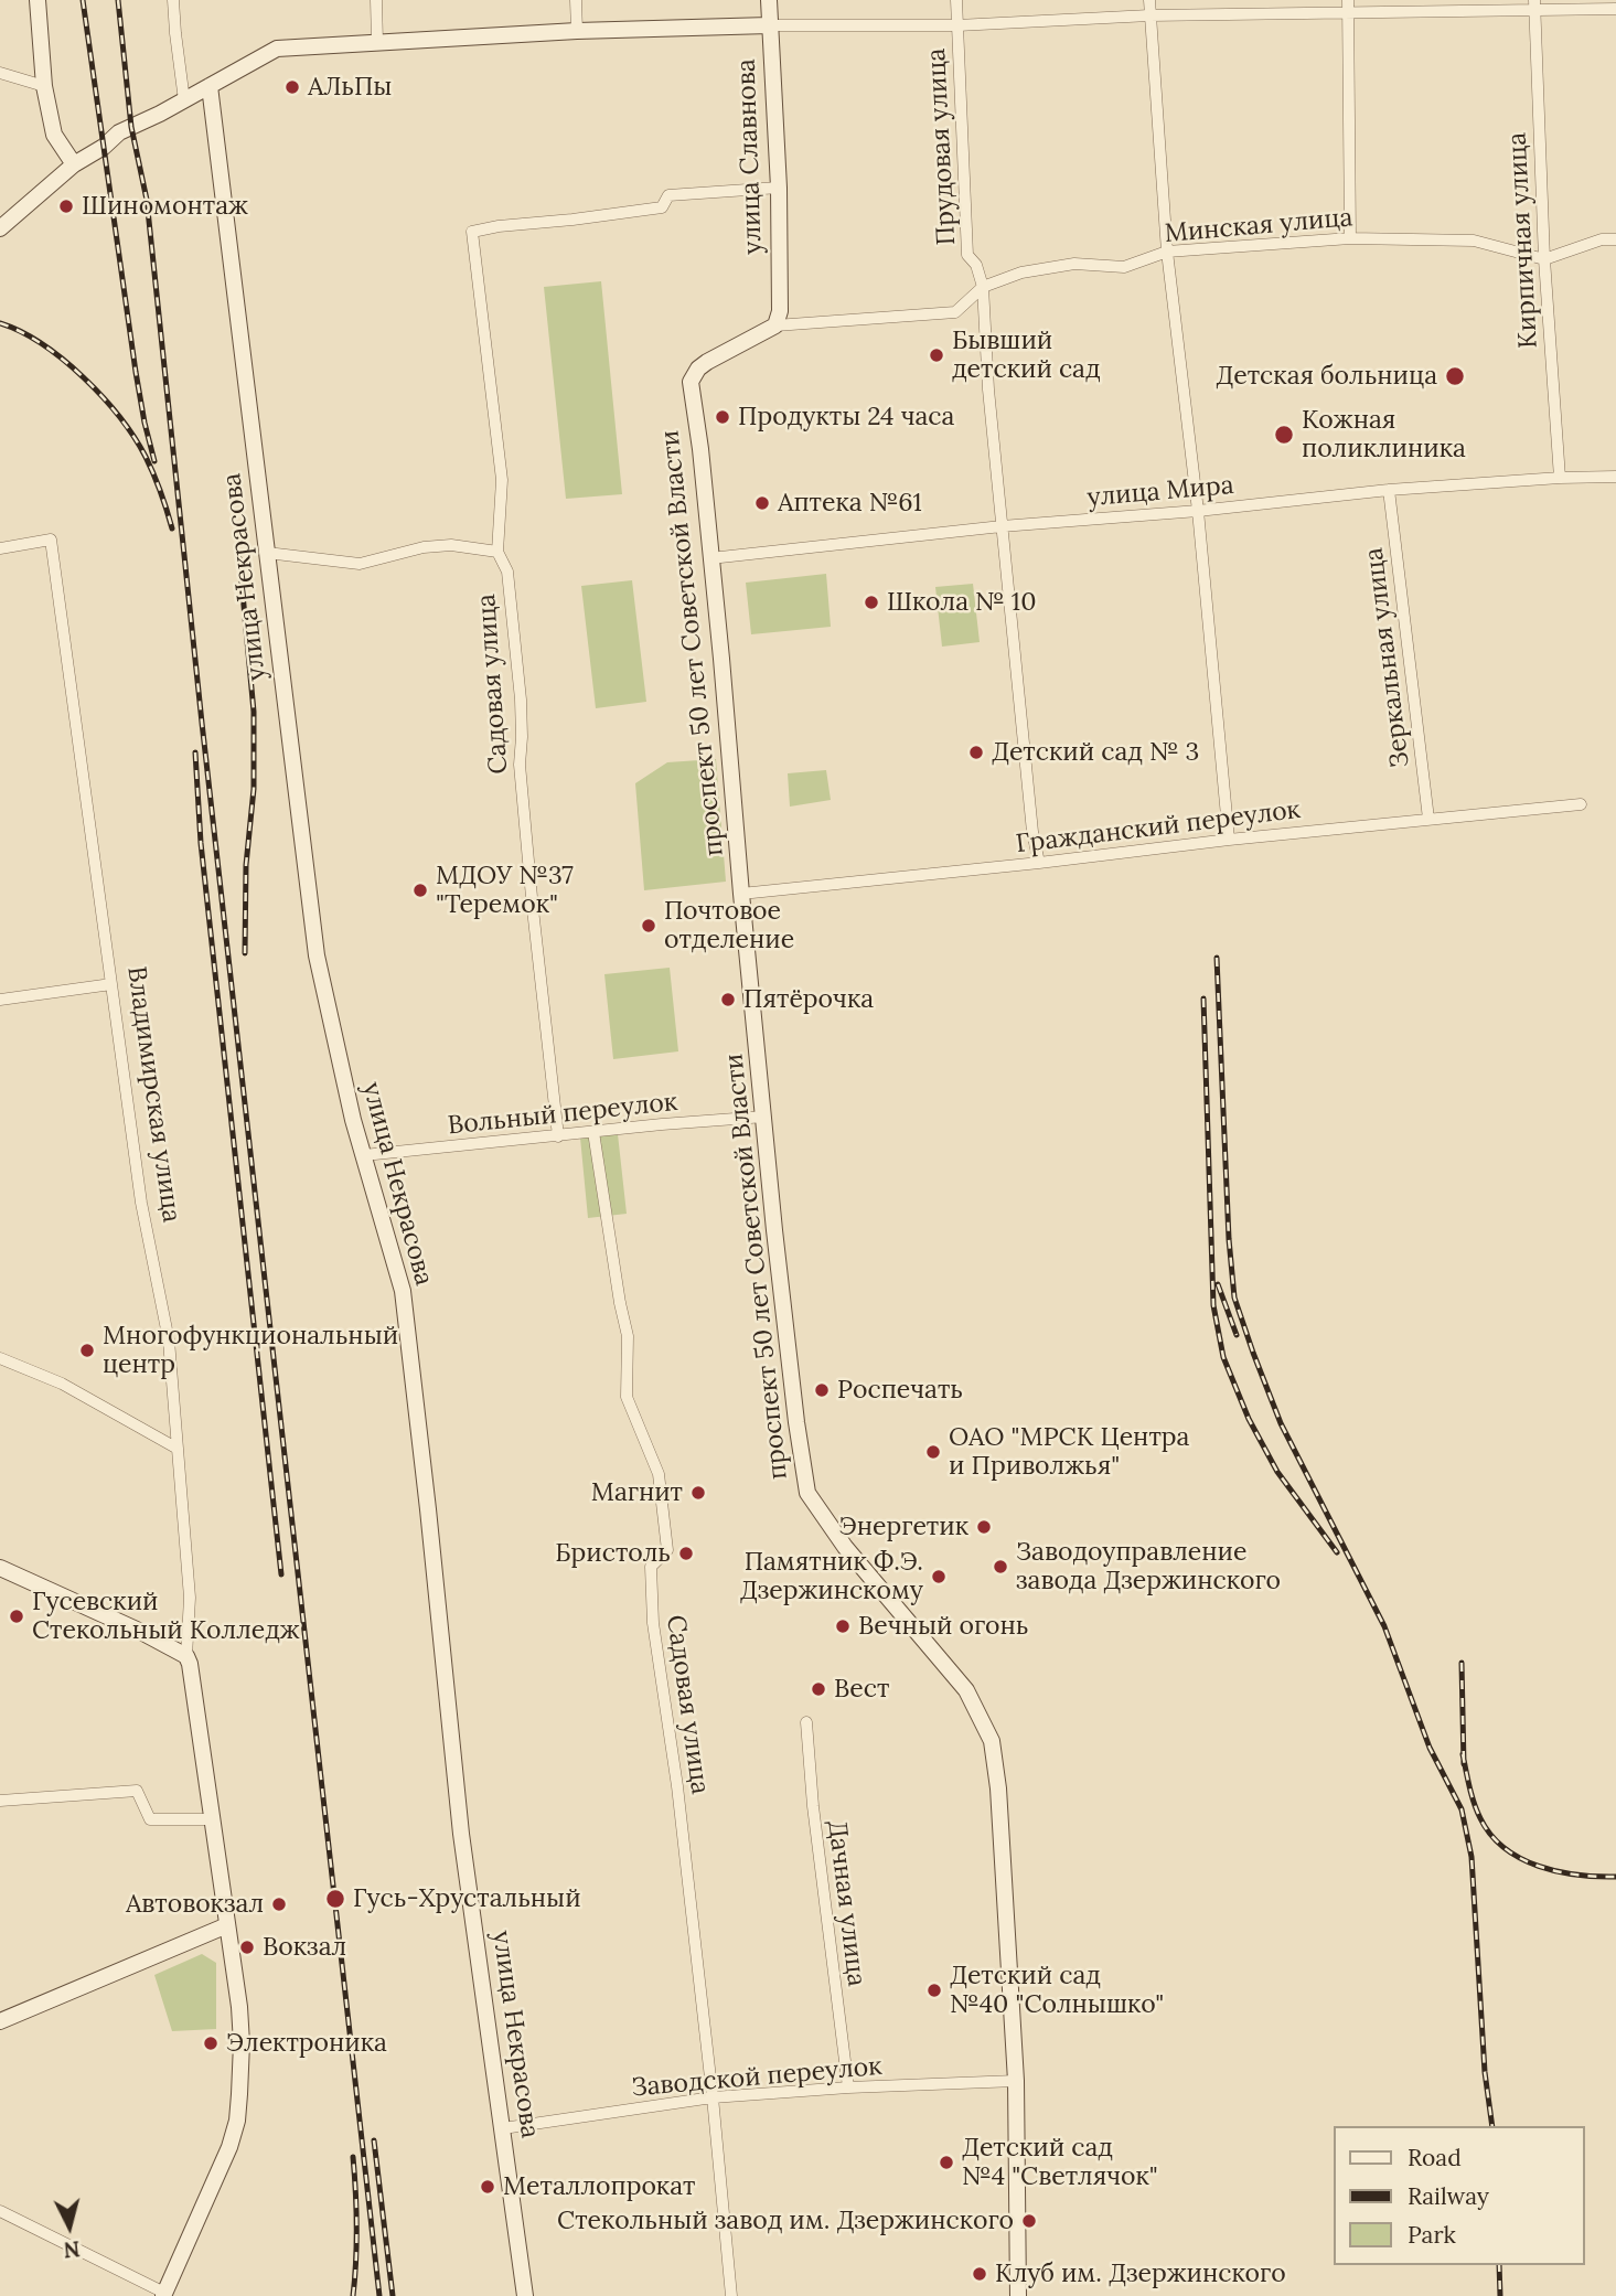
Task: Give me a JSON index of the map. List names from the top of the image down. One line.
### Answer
{"streets":{"main road":["улица Славнова","улица Некрасова","проспект 50 лет Советской Власти"],"street":["Прудовая улица","Минская улица","Кирпичная улица","улица Мира","Зеркальная улица","Садовая улица","Гражданский переулок","Владимирская улица","Вольный переулок","Дачная улица","Заводской переулок"]},"crossings":[["Прудовая улица","Минская улица"],["улица Славнова","Минская улица"],["улица Славнова","проспект 50 лет Советской Власти"],["улица Славнова","Садовая улица"],["Минская улица","Кирпичная улица"],["Минская улица","проспект 50 лет Советской Власти"],["Кирпичная улица","улица Мира"],["улица Мира","проспект 50 лет Советской Власти"],["улица Мира","Зеркальная улица"],["улица Некрасова","Вольный переулок"],["улица Некрасова","Заводской переулок"],["проспект 50 лет Советской Власти","Гражданский переулок"],["проспект 50 лет Советской Власти","Вольный переулок"],["проспект 50 лет Советской Власти","Заводской переулок"],["Зеркальная улица","Гражданский переулок"],["Садовая улица","Вольный переулок"],["Садовая улица","Заводской переулок"],["Дачная улица","Заводской переулок"]],"places":["АЛьПы","Шиномонтаж","Бывший детский сад","Детская больница","Продукты 24 часа","Кожная поликлиника","Аптека №61","Школа № 10","Детский сад № 3","МДОУ №37 \"Теремок\"","Почтовое отделение","Пятёрочка","Многофункциональный центр","Роспечать","ОАО \"МРСК Центра и Приволжья\"","Магнит","Энергетик","Бристоль","Заводоуправление завода Дзержинского","Памятник Ф.Э. Дзержинскому","Гусевский Стекольный Колледж","Вечный огонь","Вест","Гусь-Хрустальный","Автовокзал","Вокзал","Детский сад №40 \"Солнышко\"","Электроника","Детский сад №4 \"Светлячок\"","Металлопрокат","Стекольный завод им. Дзержинского","Клуб им. Дзержинского"],"legend":["Road","Railway","Park"],"north":"bottom"}
